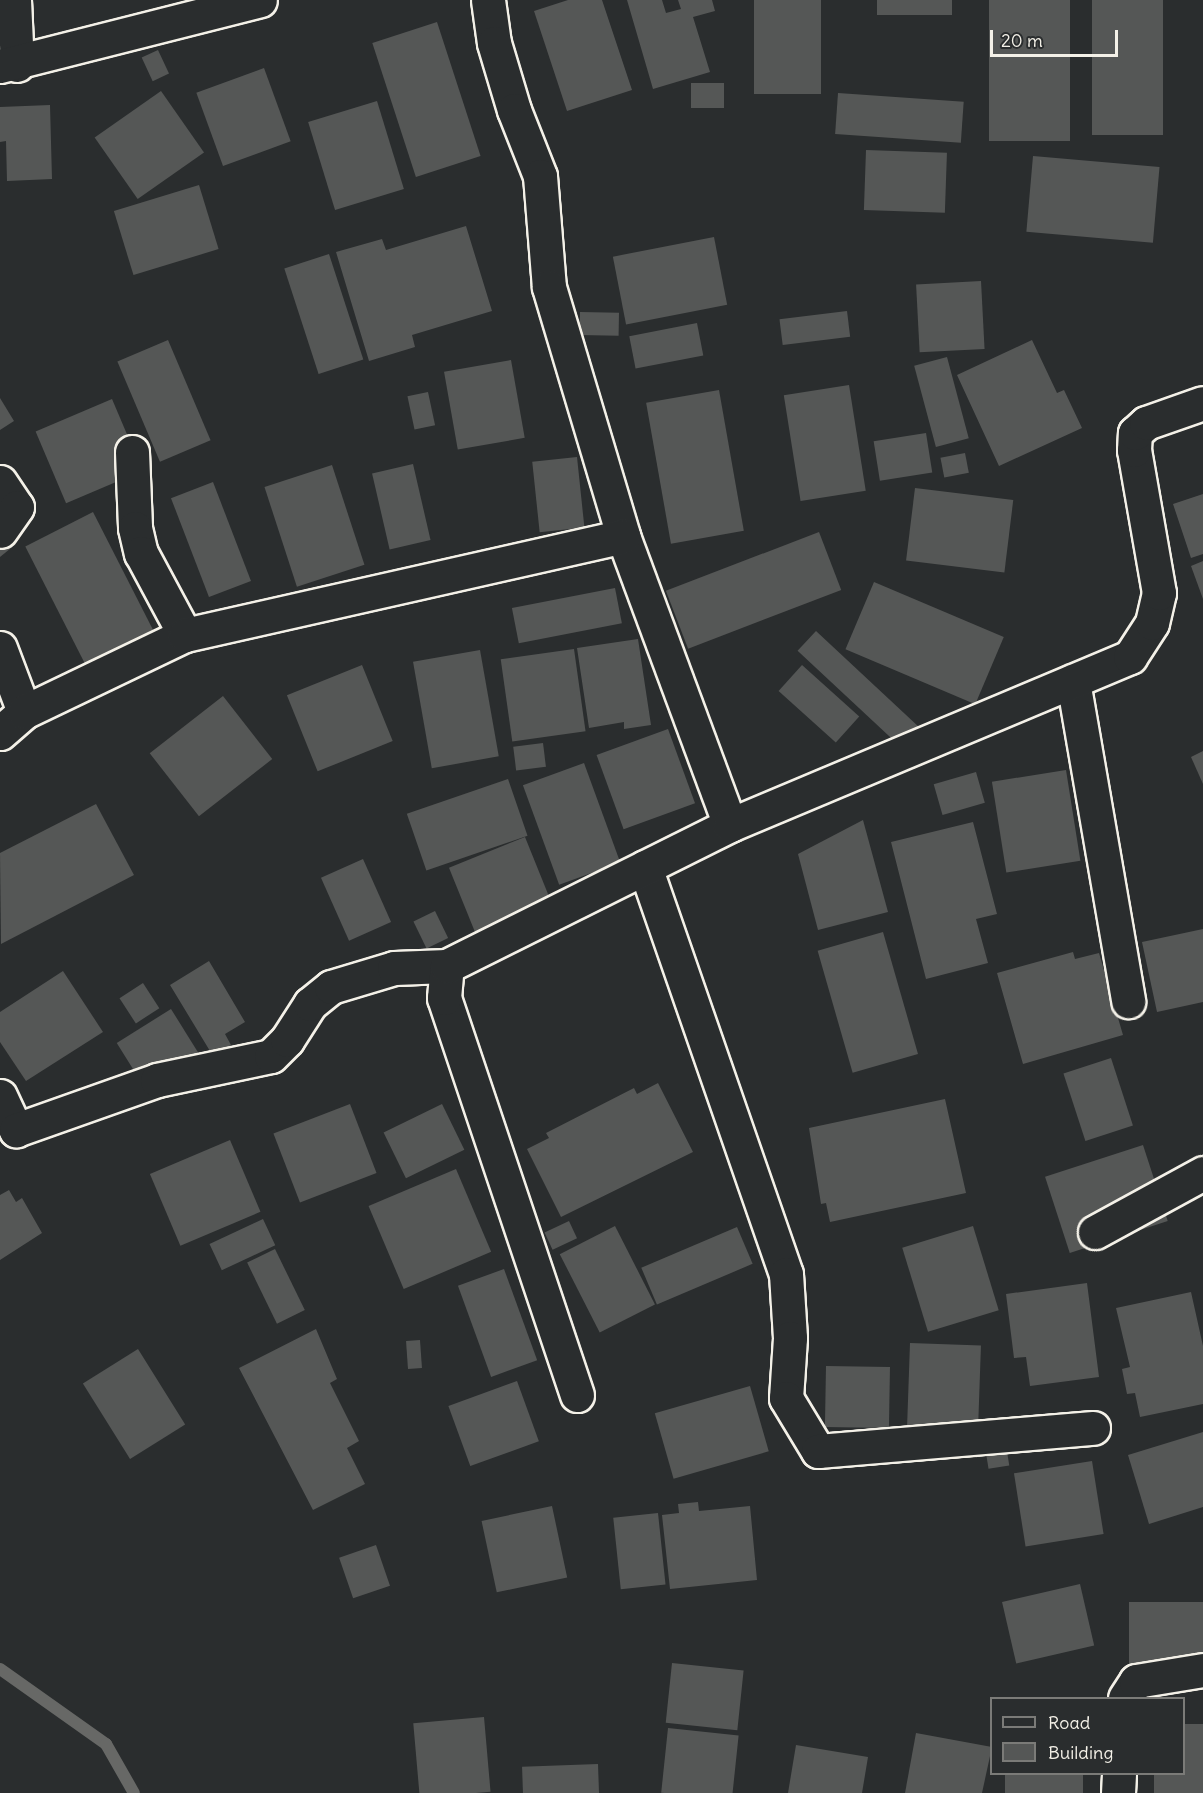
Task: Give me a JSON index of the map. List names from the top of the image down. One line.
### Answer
{"legend":["Road","Building"],"scale_bar":"20 m"}
